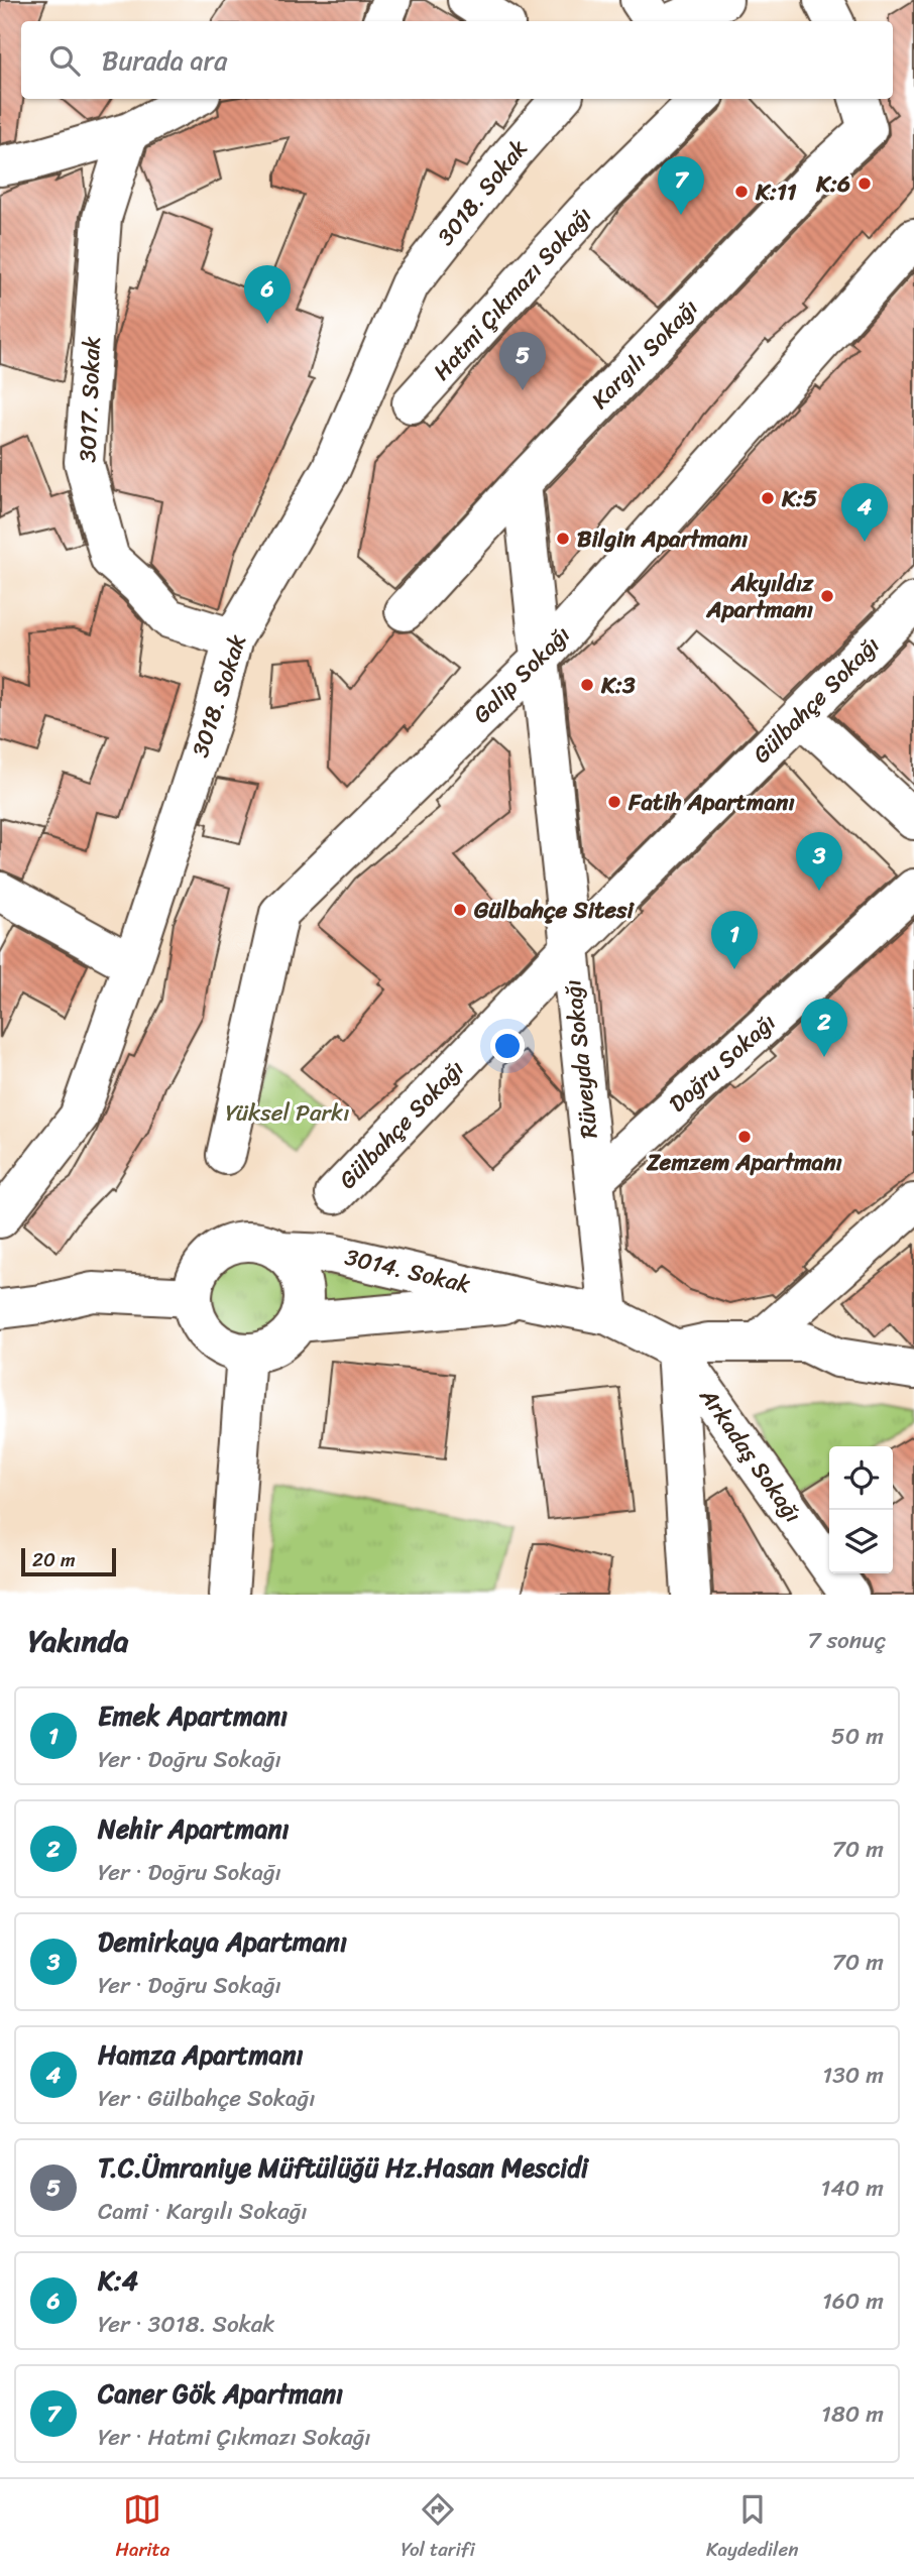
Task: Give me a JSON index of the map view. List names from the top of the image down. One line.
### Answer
{"streets":{"street":["3018. Sokak","Hatmi Çıkmazı Sokağı","Kargılı Sokağı","3017. Sokak","Galip Sokağı","Gülbahçe Sokağı","Rüveyda Sokağı","Doğru Sokağı","3014. Sokak","Arkadaş Sokağı"]},"crossings":[["3018. Sokak","3017. Sokak"],["Kargılı Sokağı","Rüveyda Sokağı"],["Galip Sokağı","Rüveyda Sokağı"],["Gülbahçe Sokağı","Rüveyda Sokağı"],["Rüveyda Sokağı","Doğru Sokağı"],["Rüveyda Sokağı","3014. Sokak"]],"parks":["Yüksel Parkı"],"places":["K:6","K:11","K:5","Bilgin Apartmanı","Akyıldız Apartmanı","K:3","Fatih Apartmanı","Gülbahçe Sitesi","Zemzem Apartmanı"],"scale_bar":"20 m","page":{"search":"Burada ara","pins":["7","6","5","4","3","1","2"],"scale":"20 m","heading":["Yakında","7 sonuç"],"list":[{"mark":"1","name":"Emek Apartmanı","note":"Yer · Doğru Sokağı","value":"50 m"},{"mark":"2","name":"Nehir Apartmanı","note":"Yer · Doğru Sokağı","value":"70 m"},{"mark":"3","name":"Demirkaya Apartmanı","note":"Yer · Doğru Sokağı","value":"70 m"},{"mark":"4","name":"Hamza Apartmanı","note":"Yer · Gülbahçe Sokağı","value":"130 m"},{"mark":"5","name":"T.C.Ümraniye Müftülüğü Hz.Hasan Mescidi","note":"Cami · Kargılı Sokağı","value":"140 m"},{"mark":"6","name":"K:4","note":"Yer · 3018. Sokak","value":"160 m"},{"mark":"7","name":"Caner Gök Apartmanı","note":"Yer · Hatmi Çıkmazı Sokağı","value":"180 m"}],"nav":["Harita","Yol tarifi","Kaydedilen"]}}
